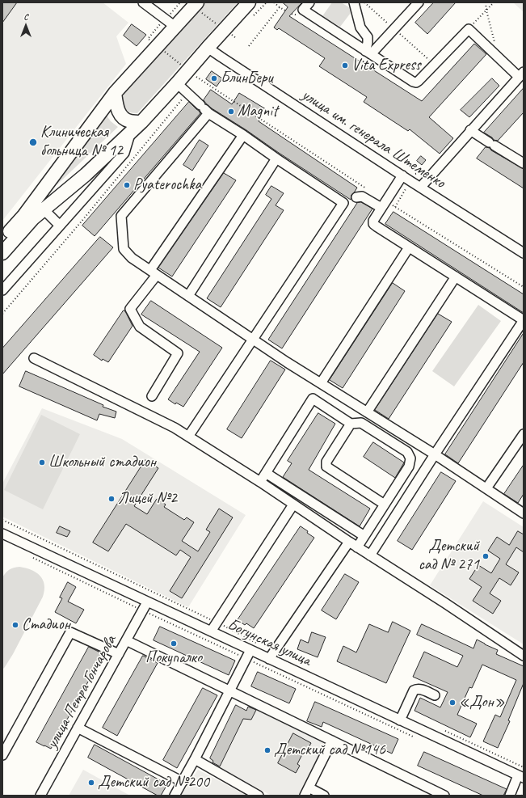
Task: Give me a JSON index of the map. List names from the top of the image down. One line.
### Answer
{"streets":{"street":["улица им. генерала Штеменко","Богунская улица","улица Петра Гончарова"]},"crossings":[["Богунская улица","улица Петра Гончарова"]],"places":["Vita Express","БлинБери","Magnit","Клиническая больница № 12","Pyaterochka","Школьный стадион","Лицей №2","Детский сад № 271","Стадион","Покупалко","«Дон»","Детский сад №146","Детский сад №200"],"north":"top"}
